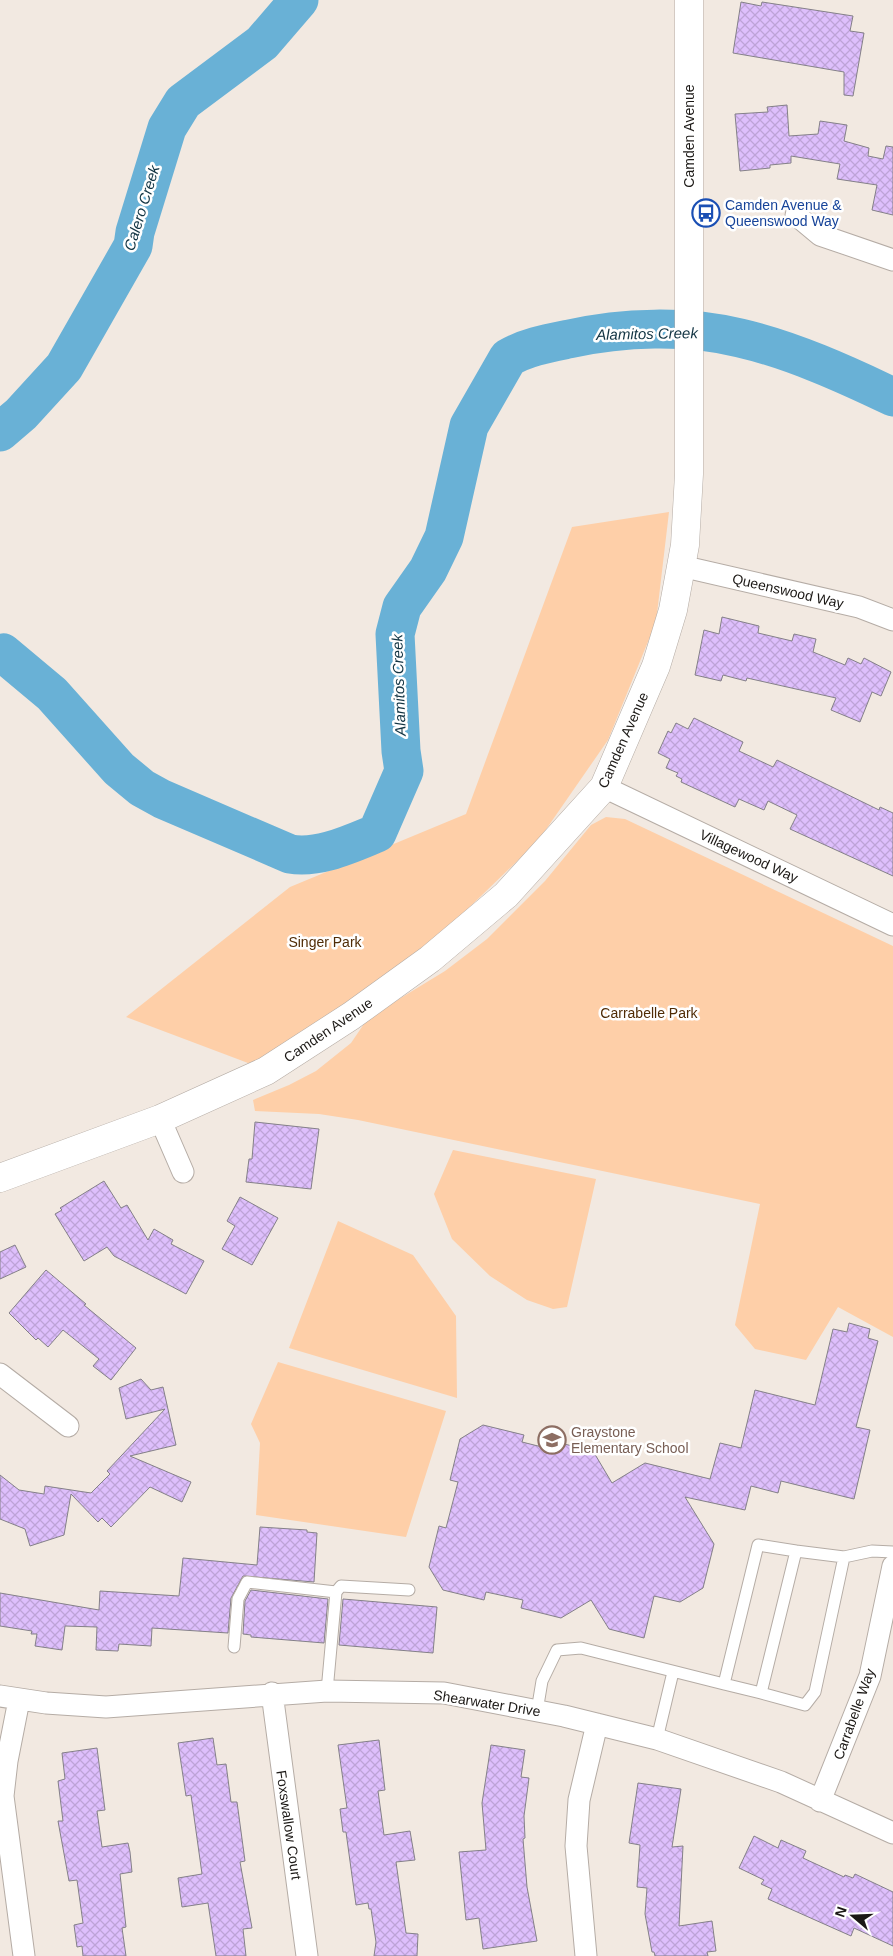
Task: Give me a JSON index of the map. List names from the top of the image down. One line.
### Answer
{"streets":{"street":["Camden Avenue","Queenswood Way","Villagewood Way","Shearwater Drive","Carrabelle Way","Foxswallow Court"]},"crossings":[["Camden Avenue","Queenswood Way"],["Camden Avenue","Villagewood Way"],["Shearwater Drive","Carrabelle Way"],["Shearwater Drive","Foxswallow Court"]],"water":["Calero Creek","Alamitos Creek"],"parks":["Singer Park","Carrabelle Park"],"places":{"bus stop":["Camden Avenue & Queenswood Way"],"school or university":["Graystone Elementary School"]},"north":"left"}
